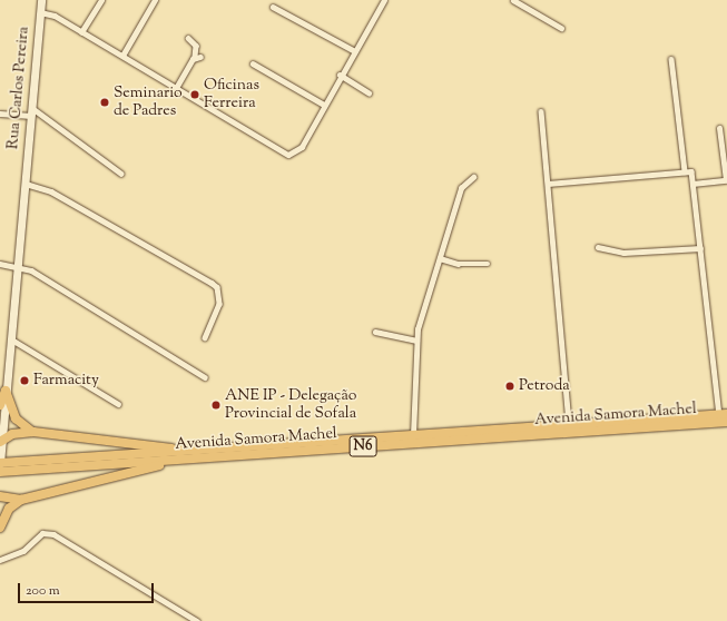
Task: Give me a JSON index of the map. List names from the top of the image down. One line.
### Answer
{"streets":{"highway":["Avenida Samora Machel","N6"],"main road":["Rua Carlos Pereira"]},"crossings":[["Rua Carlos Pereira","Avenida Samora Machel"]],"places":["Oficinas Ferreira","Seminario de Padres","Farmacity","Petroda","ANE IP - Delegação Provincial de Sofala"],"scale_bar":"200 m"}
